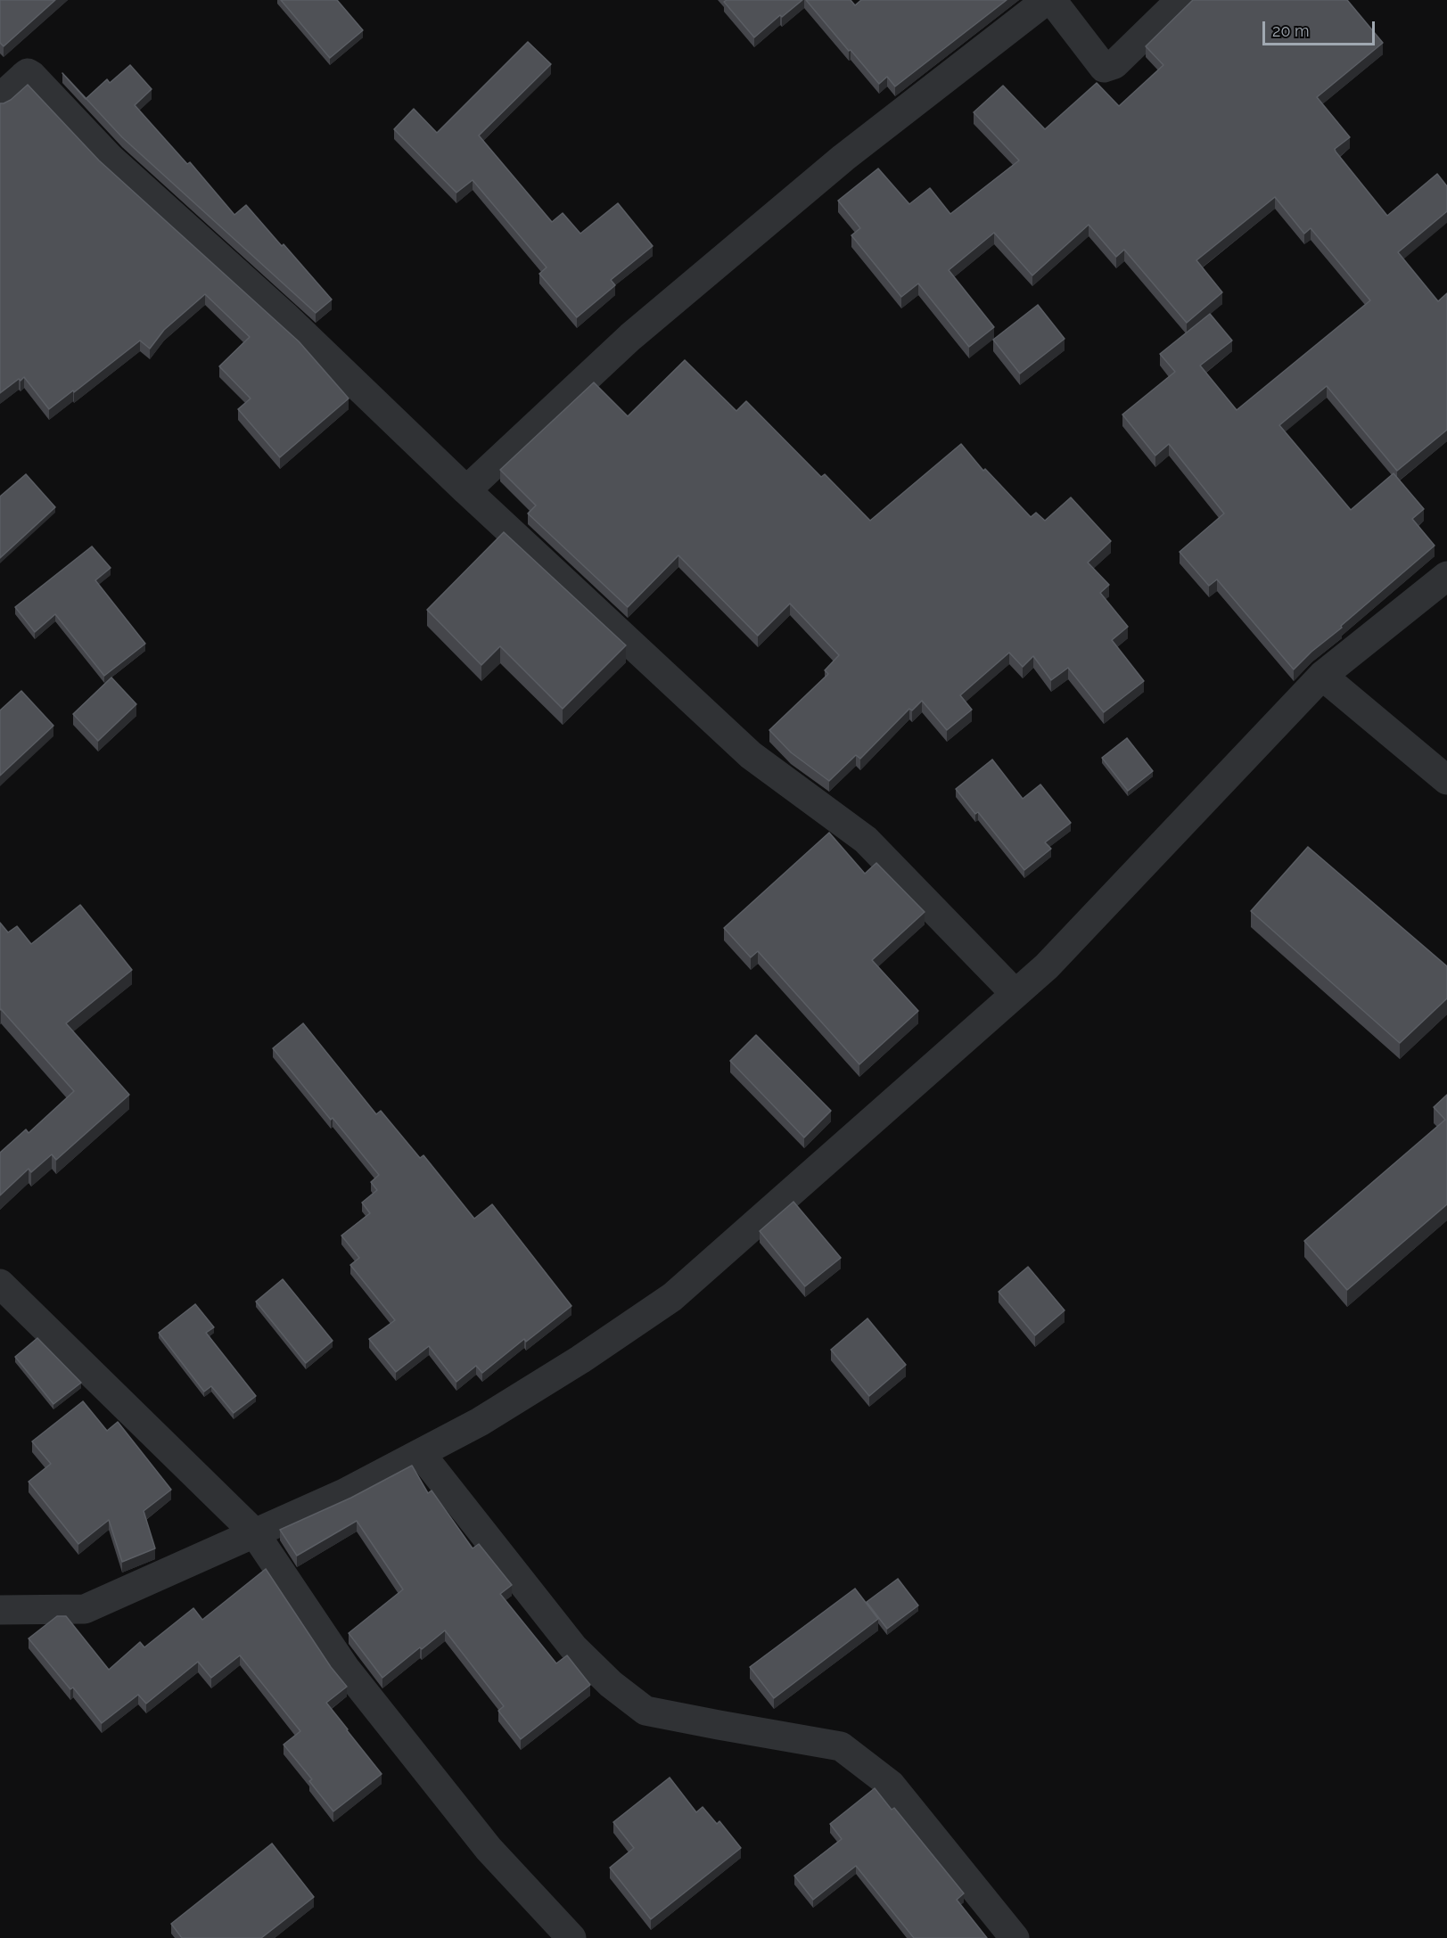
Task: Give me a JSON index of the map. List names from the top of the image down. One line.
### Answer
{"scale_bar":"20 m"}
